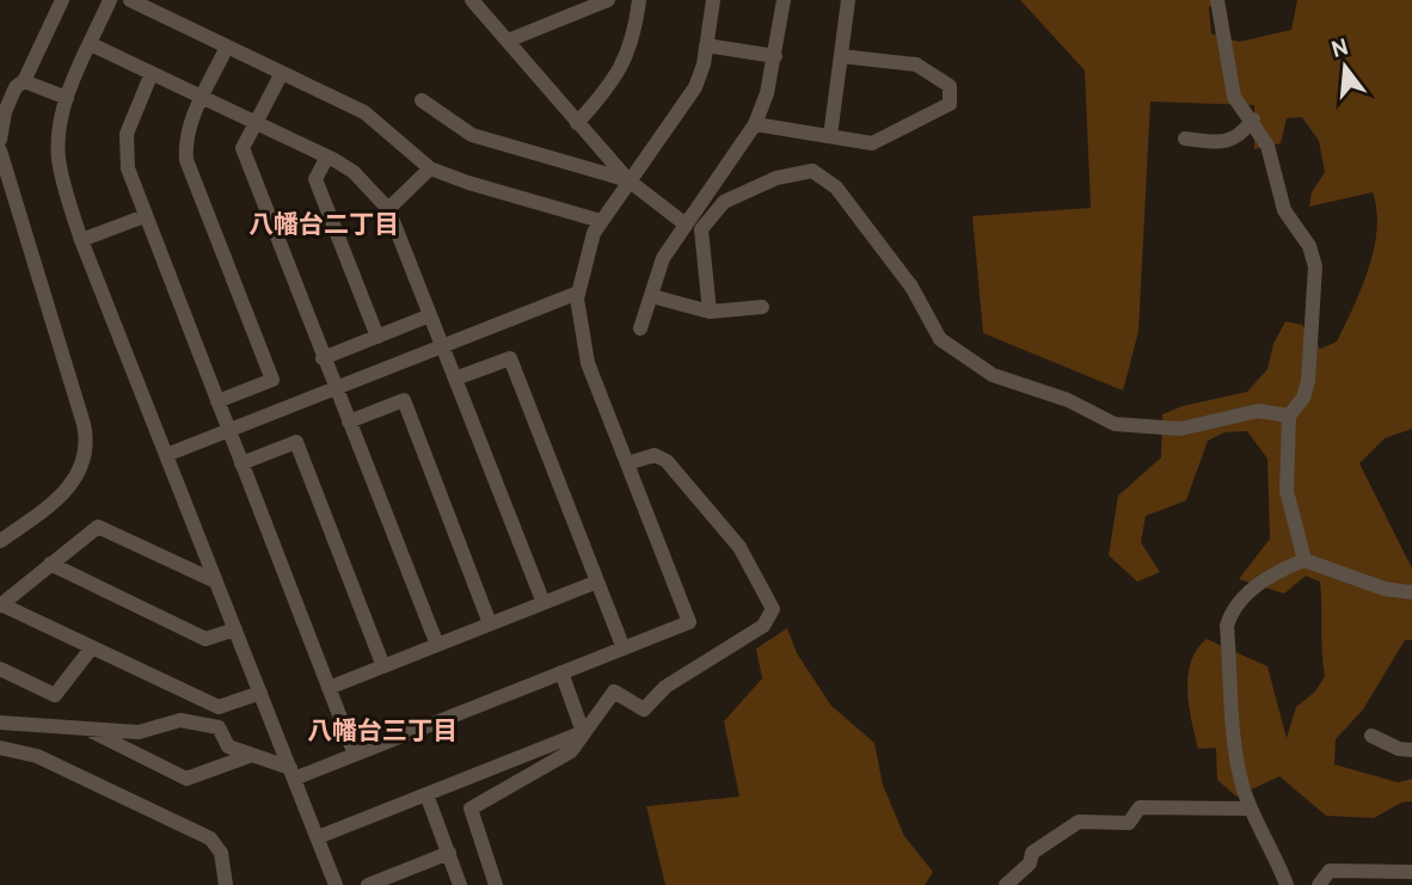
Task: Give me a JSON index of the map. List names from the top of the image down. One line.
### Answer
{"districts":["八幡台二丁目","八幡台三丁目"],"north":"top"}
